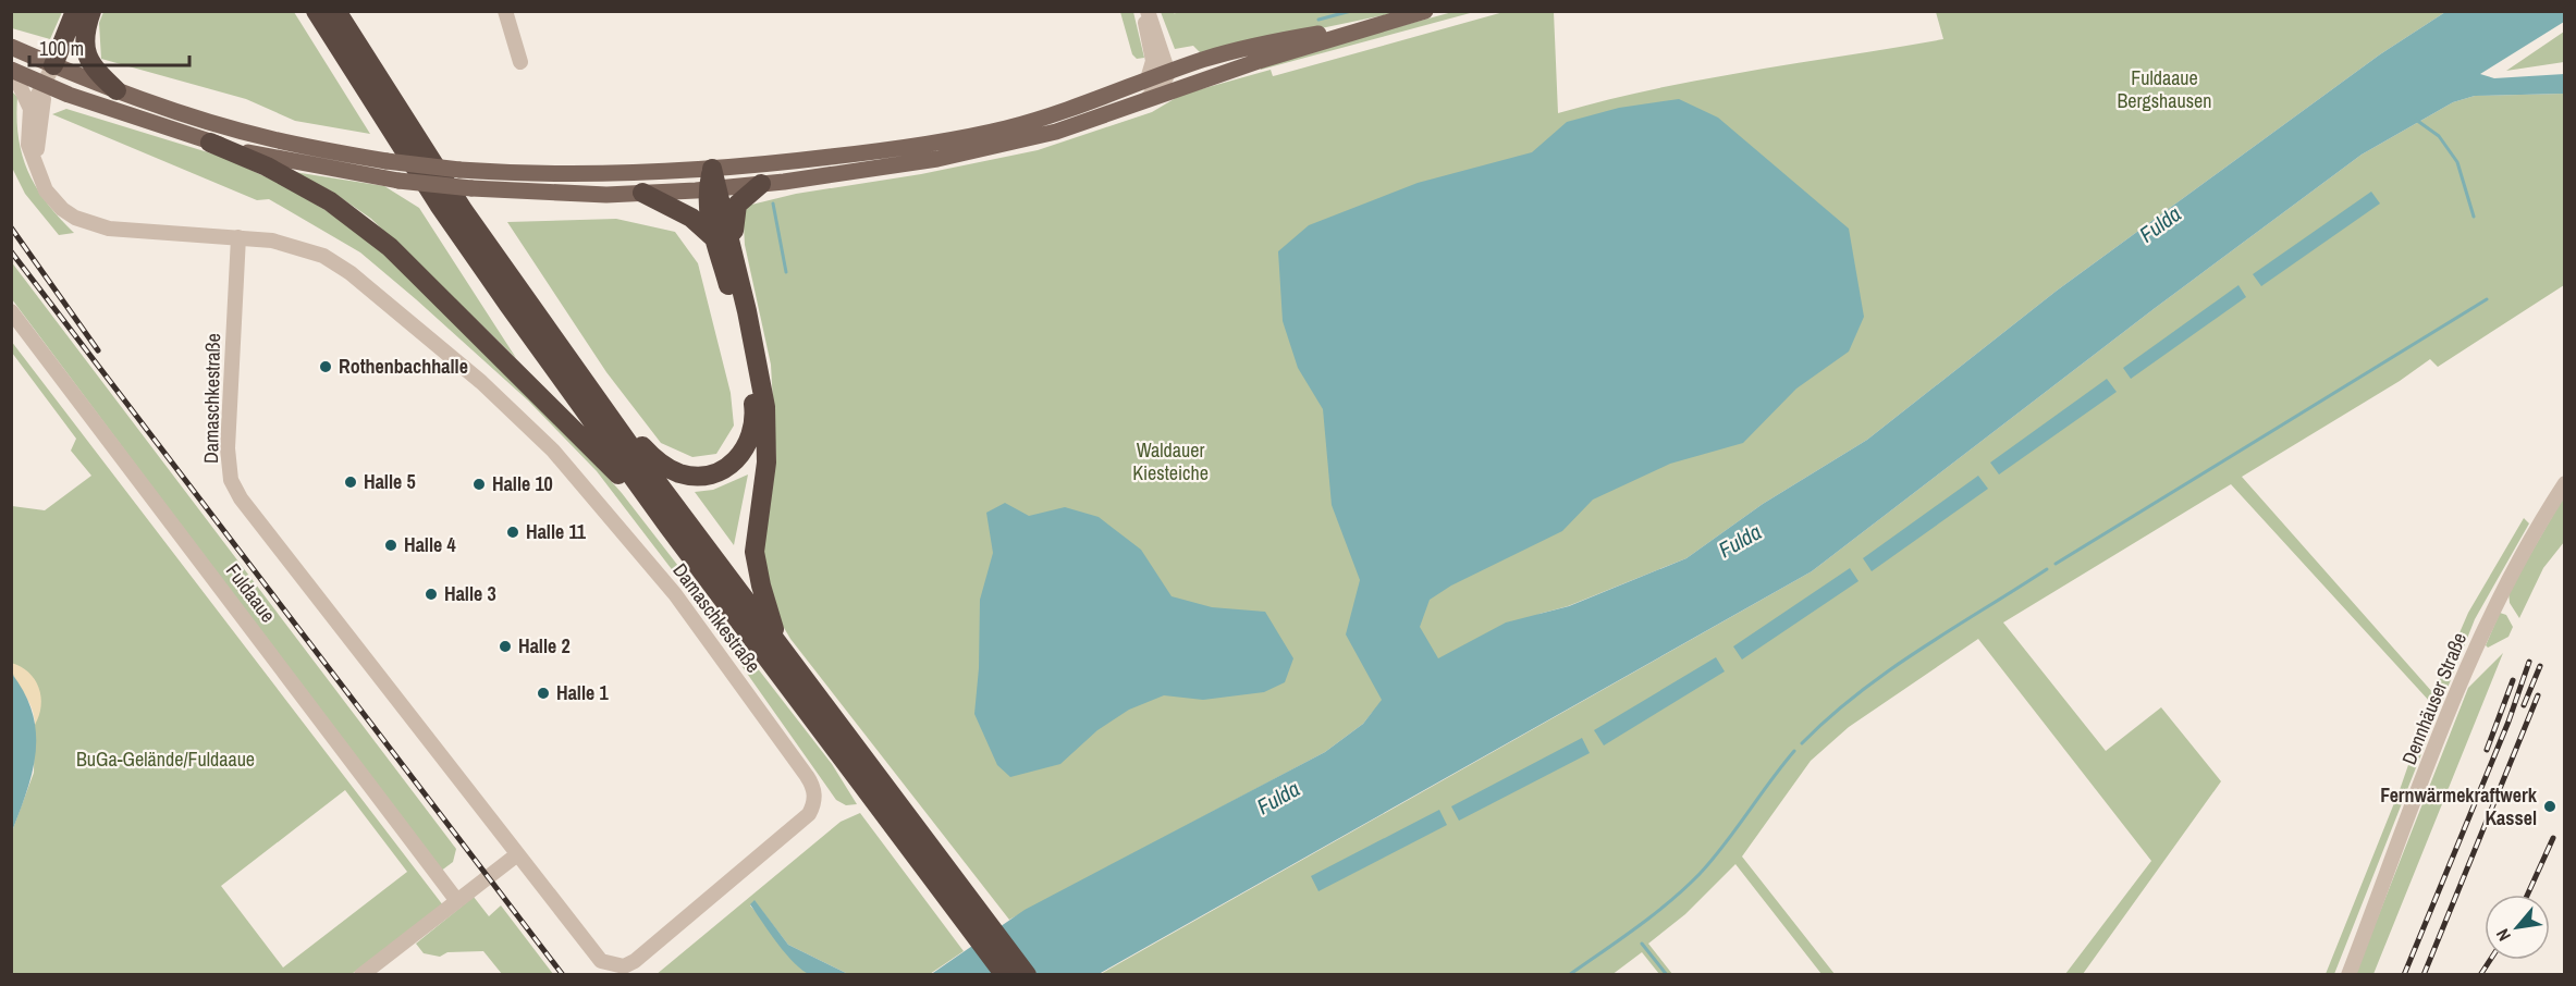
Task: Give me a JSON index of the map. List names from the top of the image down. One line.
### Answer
{"streets":{"street":["Damaschkestraße","Fuldaaue","Dennhäuser Straße"]},"water":["Fulda"],"parks":["Fuldaaue Bergshausen","Waldauer Kiesteiche","BuGa-Gelände/Fuldaaue"],"places":["Rothenbachhalle","Halle 5","Halle 10","Halle 11","Halle 4","Halle 3","Halle 2","Halle 1","Fernwärmekraftwerk Kassel"],"scale_bar":"100 m","north":"bottom left"}
